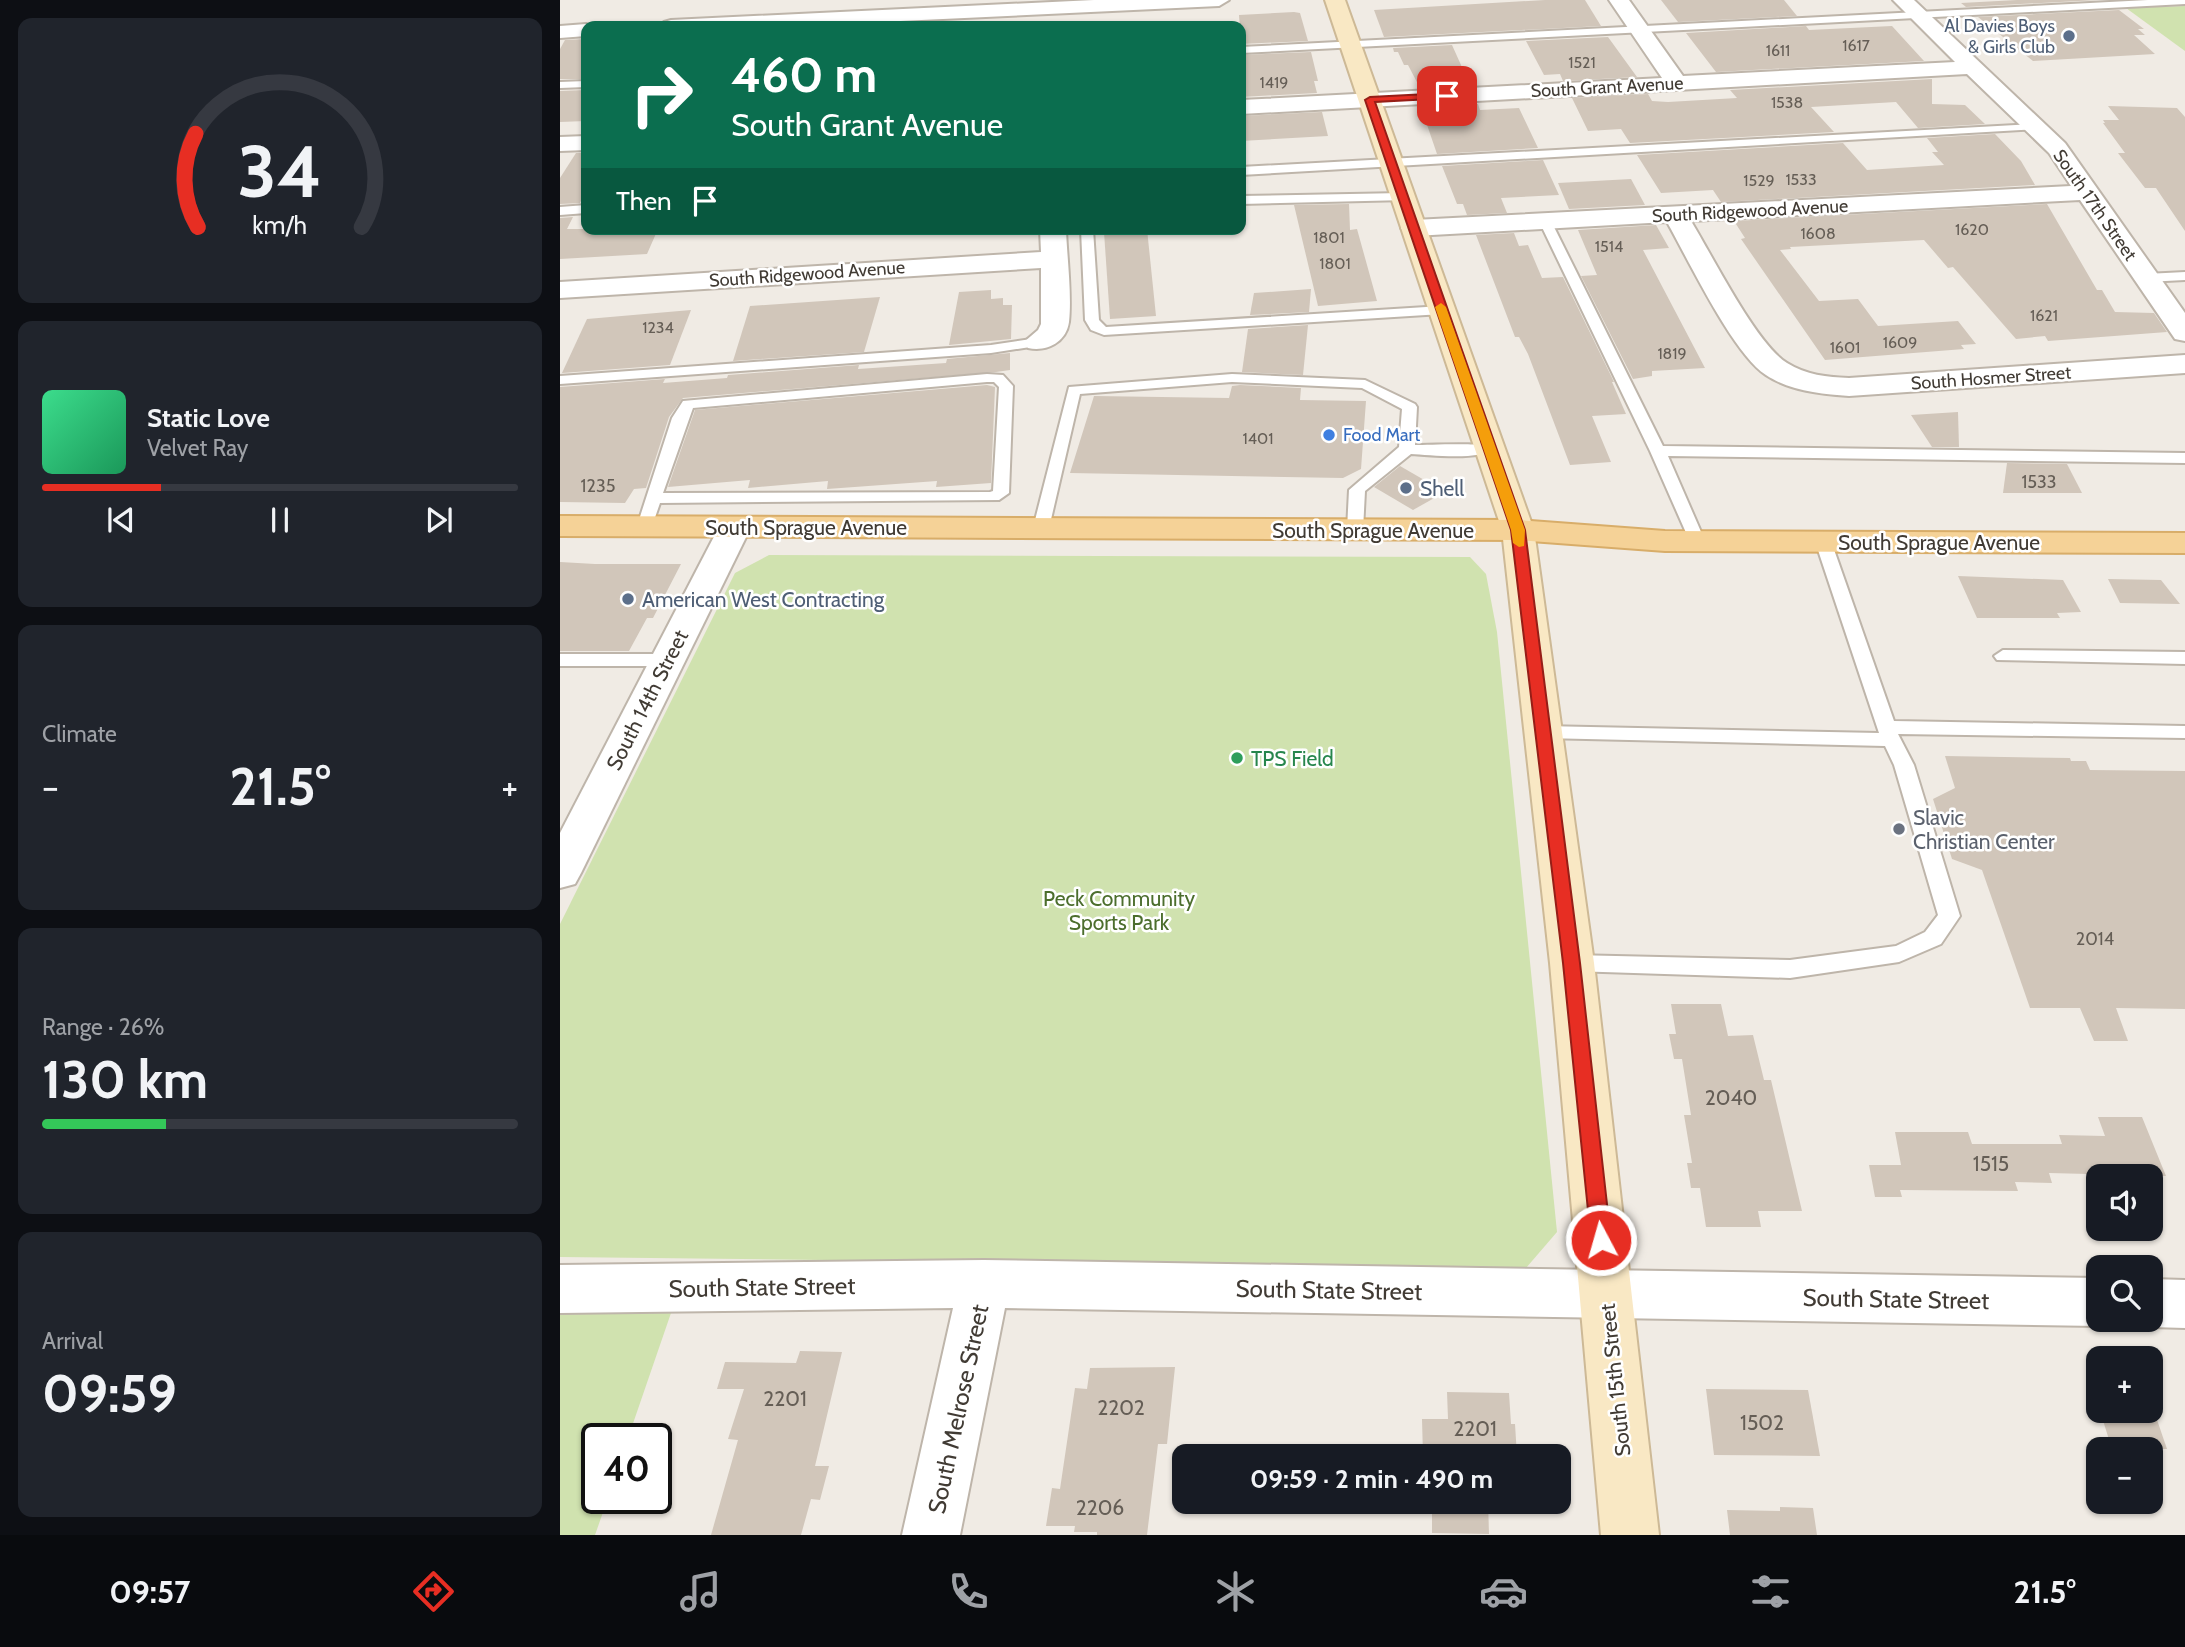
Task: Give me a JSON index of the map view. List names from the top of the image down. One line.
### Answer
{"streets":{"main road":["South Sprague Avenue"],"street":["South Grant Avenue","South 17th Street","South Ridgewood Avenue","South Hosmer Street","South 14th Street","South State Street","South 15th Street","South Melrose Street"]},"crossings":[["South Grant Avenue","South 17th Street"],["South Grant Avenue","South 15th Street"],["South 17th Street","South Ridgewood Avenue"],["South Ridgewood Avenue","South Hosmer Street"],["South Ridgewood Avenue","South 15th Street"],["South Sprague Avenue","South 14th Street"],["South Sprague Avenue","South 15th Street"],["South State Street","South 15th Street"],["South State Street","South Melrose Street"]],"parks":["Peck Community Sports Park"],"places":["Al Davies Boys & Girls Club","Food Mart","Shell","American West Contracting","TPS Field","Slavic Christian Center"],"house_numbers":["1617","1611","1521","1419","1538","1533","1529","1620","1608","1801","1514","1801","1621","1234","1609","1601","1819","1401","1533","1235","2014","2040","1515","2201","2202","1502","2201","2206"],"page":{"turn":["460 m","South Grant Avenue"],"then":"Then","song":["Static Love","Velvet Ray"],"tile":["Climate",["Range · 26%","130 km"],["Arrival","09:59"]],"heat":["−","21.5°","+"],"map_buttons":["+","−"],"limit":"40","trip":"09:59 · 2 min · 490 m","tabs":["09:57","21.5°"],"gauge":["34","km/h"]}}
